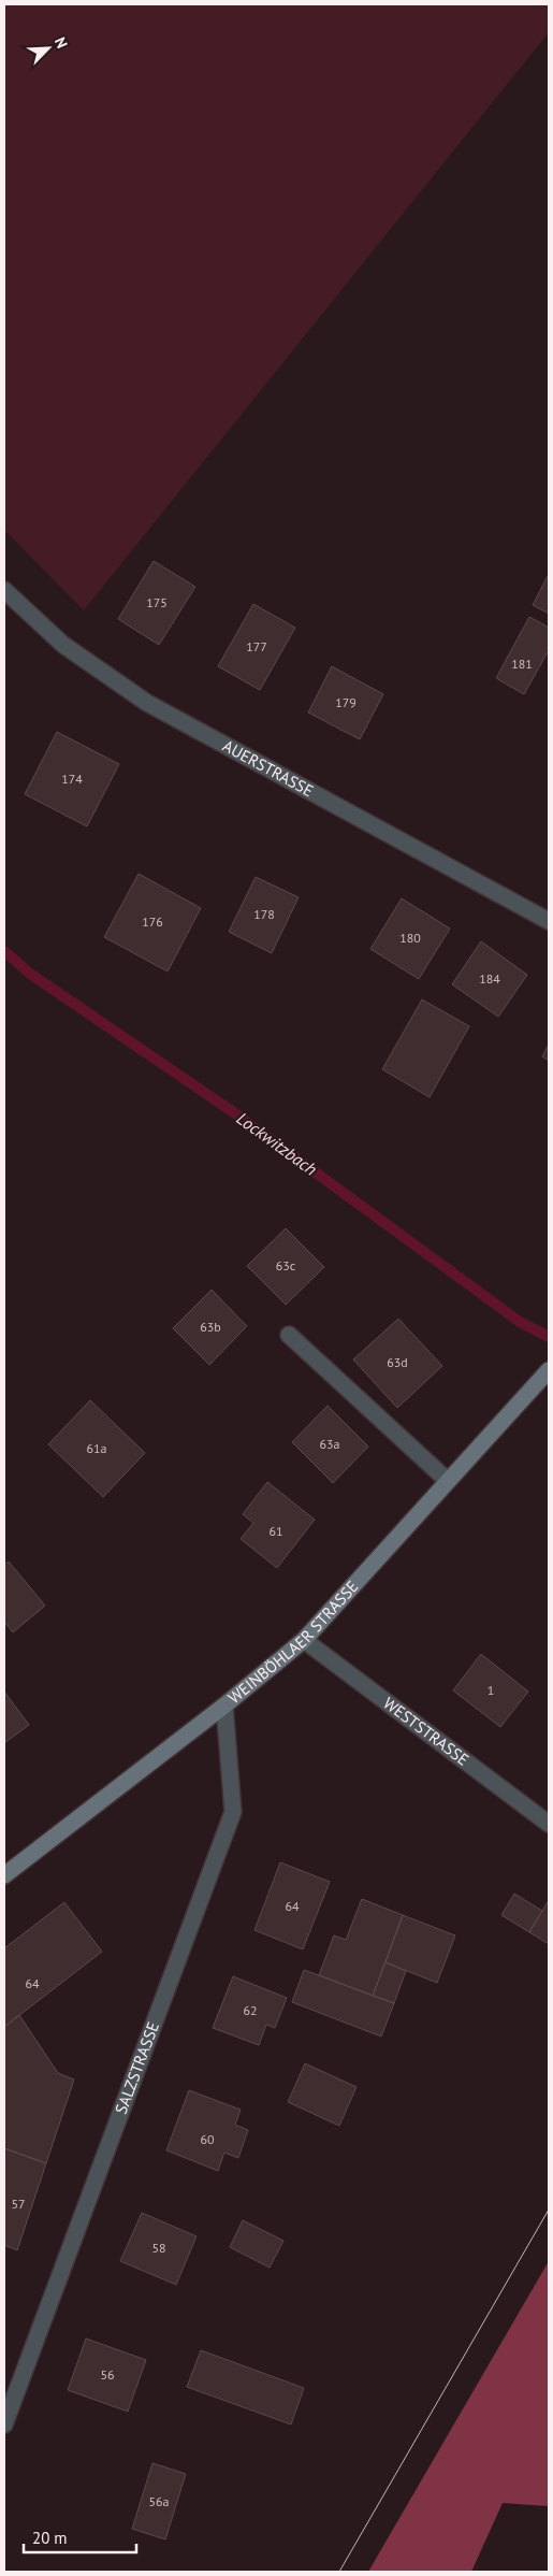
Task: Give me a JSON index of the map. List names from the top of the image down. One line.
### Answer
{"streets":{"main road":["WEINBÖHLAER STRASSE"],"street":["AUERSTRASSE","WESTSTRASSE","SALZSTRASSE"]},"crossings":[["WEINBÖHLAER STRASSE","WESTSTRASSE"],["WEINBÖHLAER STRASSE","SALZSTRASSE"]],"water":["Lockwitzbach"],"house_numbers":["175","177","181","179","174","178","176","180","184","63c","63b","63d","63a","61a","61","1","64","64","62","60","57","58","56","56a"],"scale_bar":"20 m","north":"top right"}
